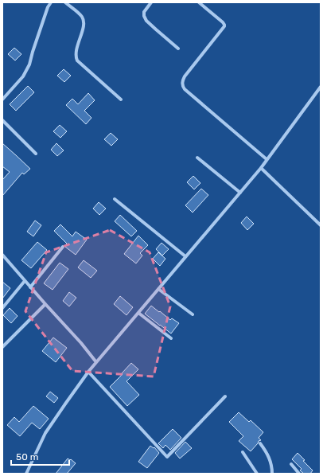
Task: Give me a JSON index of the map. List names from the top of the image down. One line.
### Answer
{"scale_bar":"50 m"}
